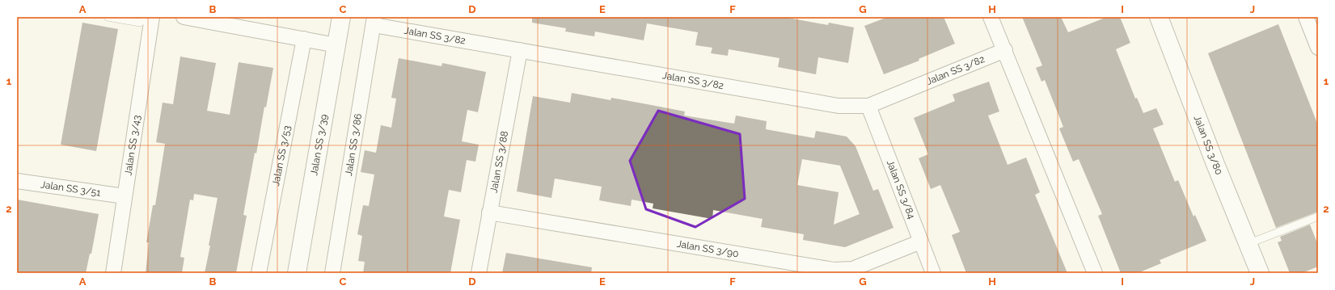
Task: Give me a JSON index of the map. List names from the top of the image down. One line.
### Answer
{"streets":{"street":["Jalan SS 3/82","Jalan SS 3/43","Jalan SS 3/39","Jalan SS 3/86","Jalan SS 3/80","Jalan SS 3/53","Jalan SS 3/88","Jalan SS 3/51","Jalan SS 3/84","Jalan SS 3/90"]},"crossings":[["Jalan SS 3/82","Jalan SS 3/86"],["Jalan SS 3/82","Jalan SS 3/88"],["Jalan SS 3/82","Jalan SS 3/84"],["Jalan SS 3/43","Jalan SS 3/51"],["Jalan SS 3/88","Jalan SS 3/90"],["Jalan SS 3/84","Jalan SS 3/90"]],"grid":{"columns":["A","B","C","D","E","F","G","H","I","J"],"rows":["1","2"]}}
